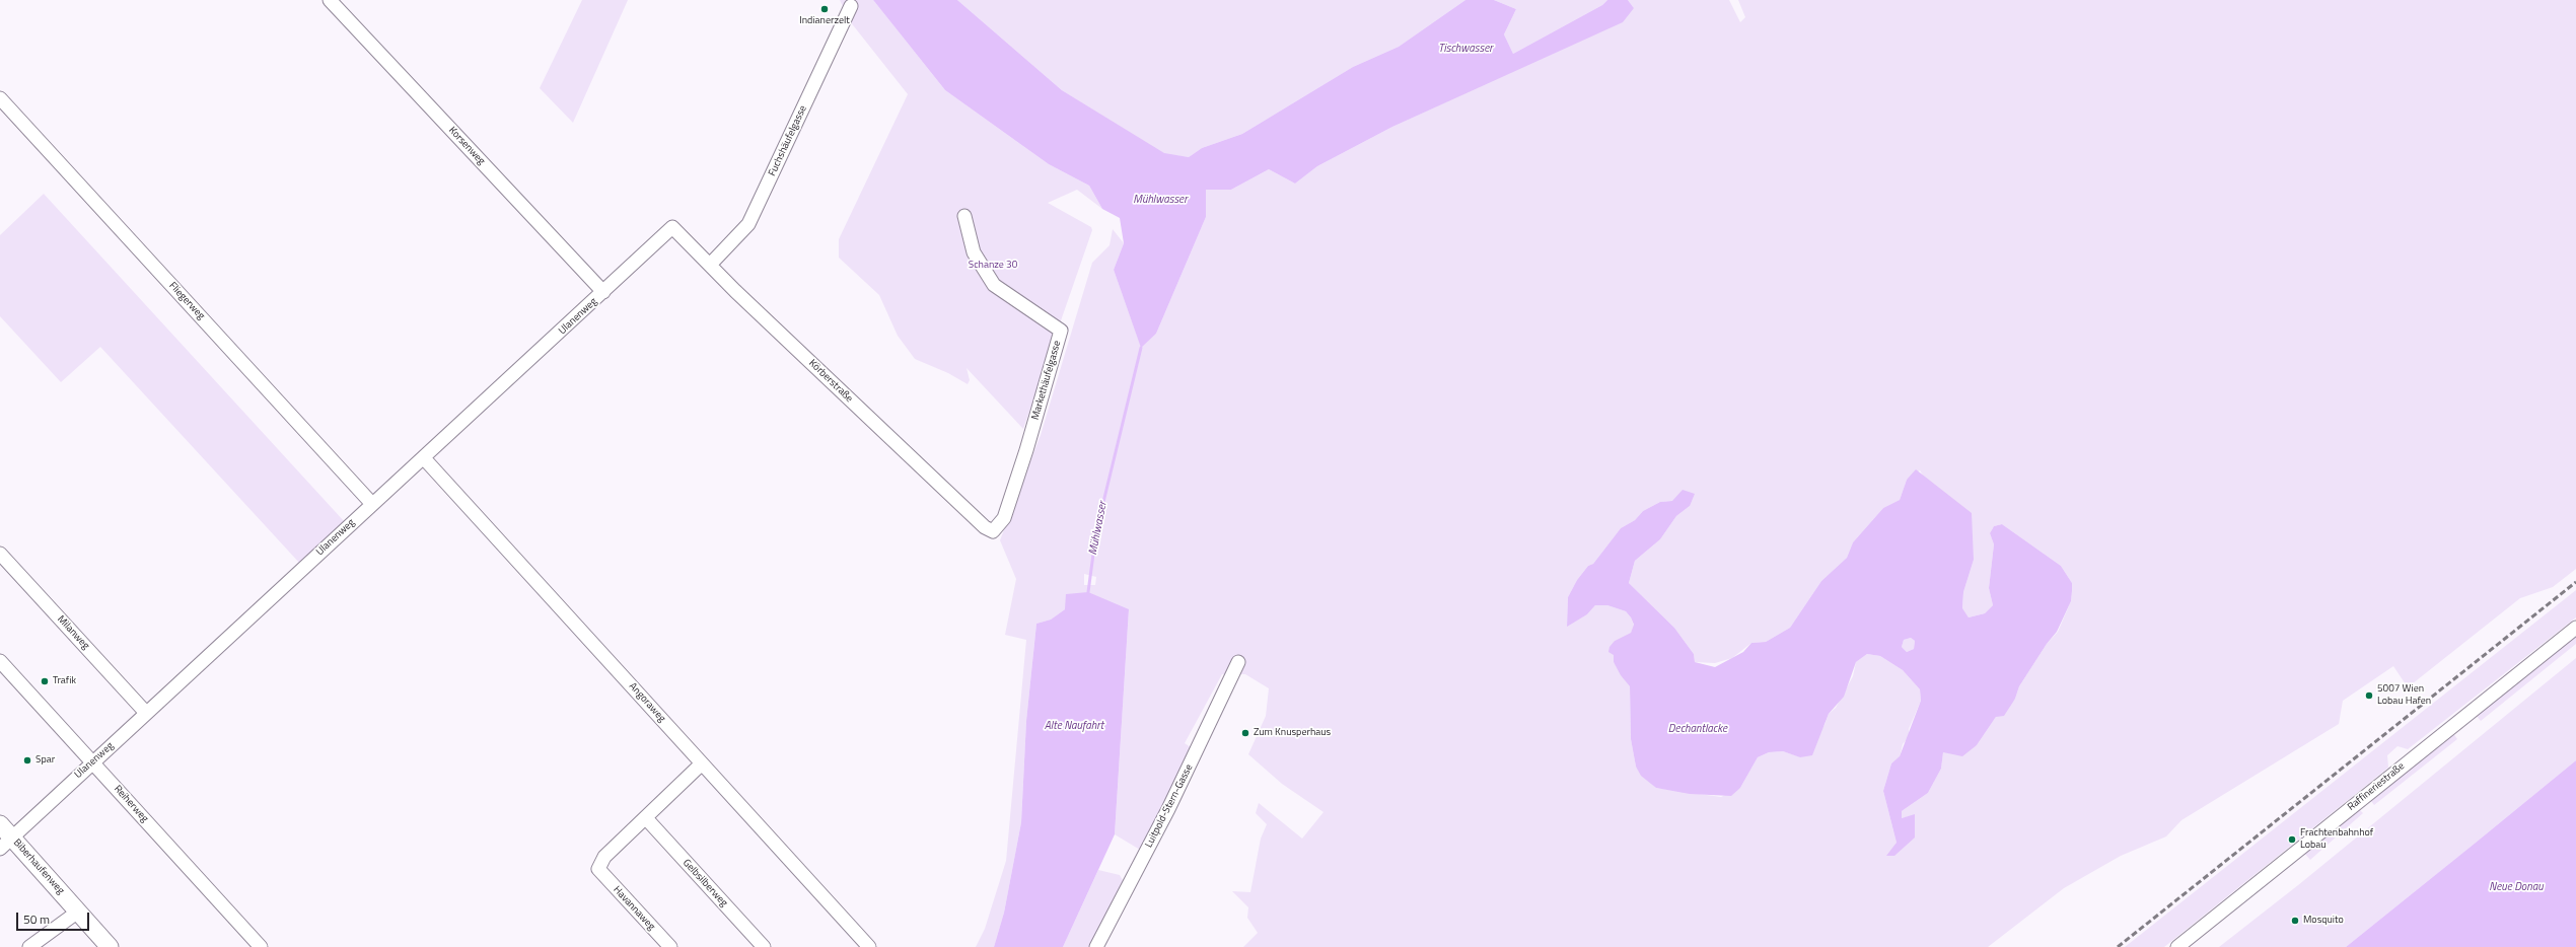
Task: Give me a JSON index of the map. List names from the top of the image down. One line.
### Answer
{"streets":{"main road":["Biberhaufenweg"],"street":["Fuchshäufelgasse","Korsenweg","Fliegerweg","Ulanenweg","Markethäufelgasse","Körberstraße","Milanweg","Angoraweg","Raffineriestraße","Reiherweg","Luitpold-Stern-Gasse","Gelbsilberweg","Havannaweg"]},"crossings":[["Fuchshäufelgasse","Körberstraße"],["Korsenweg","Ulanenweg"],["Fliegerweg","Ulanenweg"],["Ulanenweg","Körberstraße"],["Ulanenweg","Milanweg"],["Ulanenweg","Angoraweg"],["Ulanenweg","Reiherweg"],["Ulanenweg","Biberhaufenweg"],["Markethäufelgasse","Körberstraße"],["Gelbsilberweg","Havannaweg"]],"water":["Tischwasser","Mühlwasser","Alte Naufahrt","Dechantlacke","Neue Donau"],"parks":["Schanze 30"],"places":["Indianerzelt","Trafik","5007 Wien Lobau Hafen","Zum Knusperhaus","Spar","Frachtenbahnhof Lobau","Mosquito"],"scale_bar":"50 m"}
